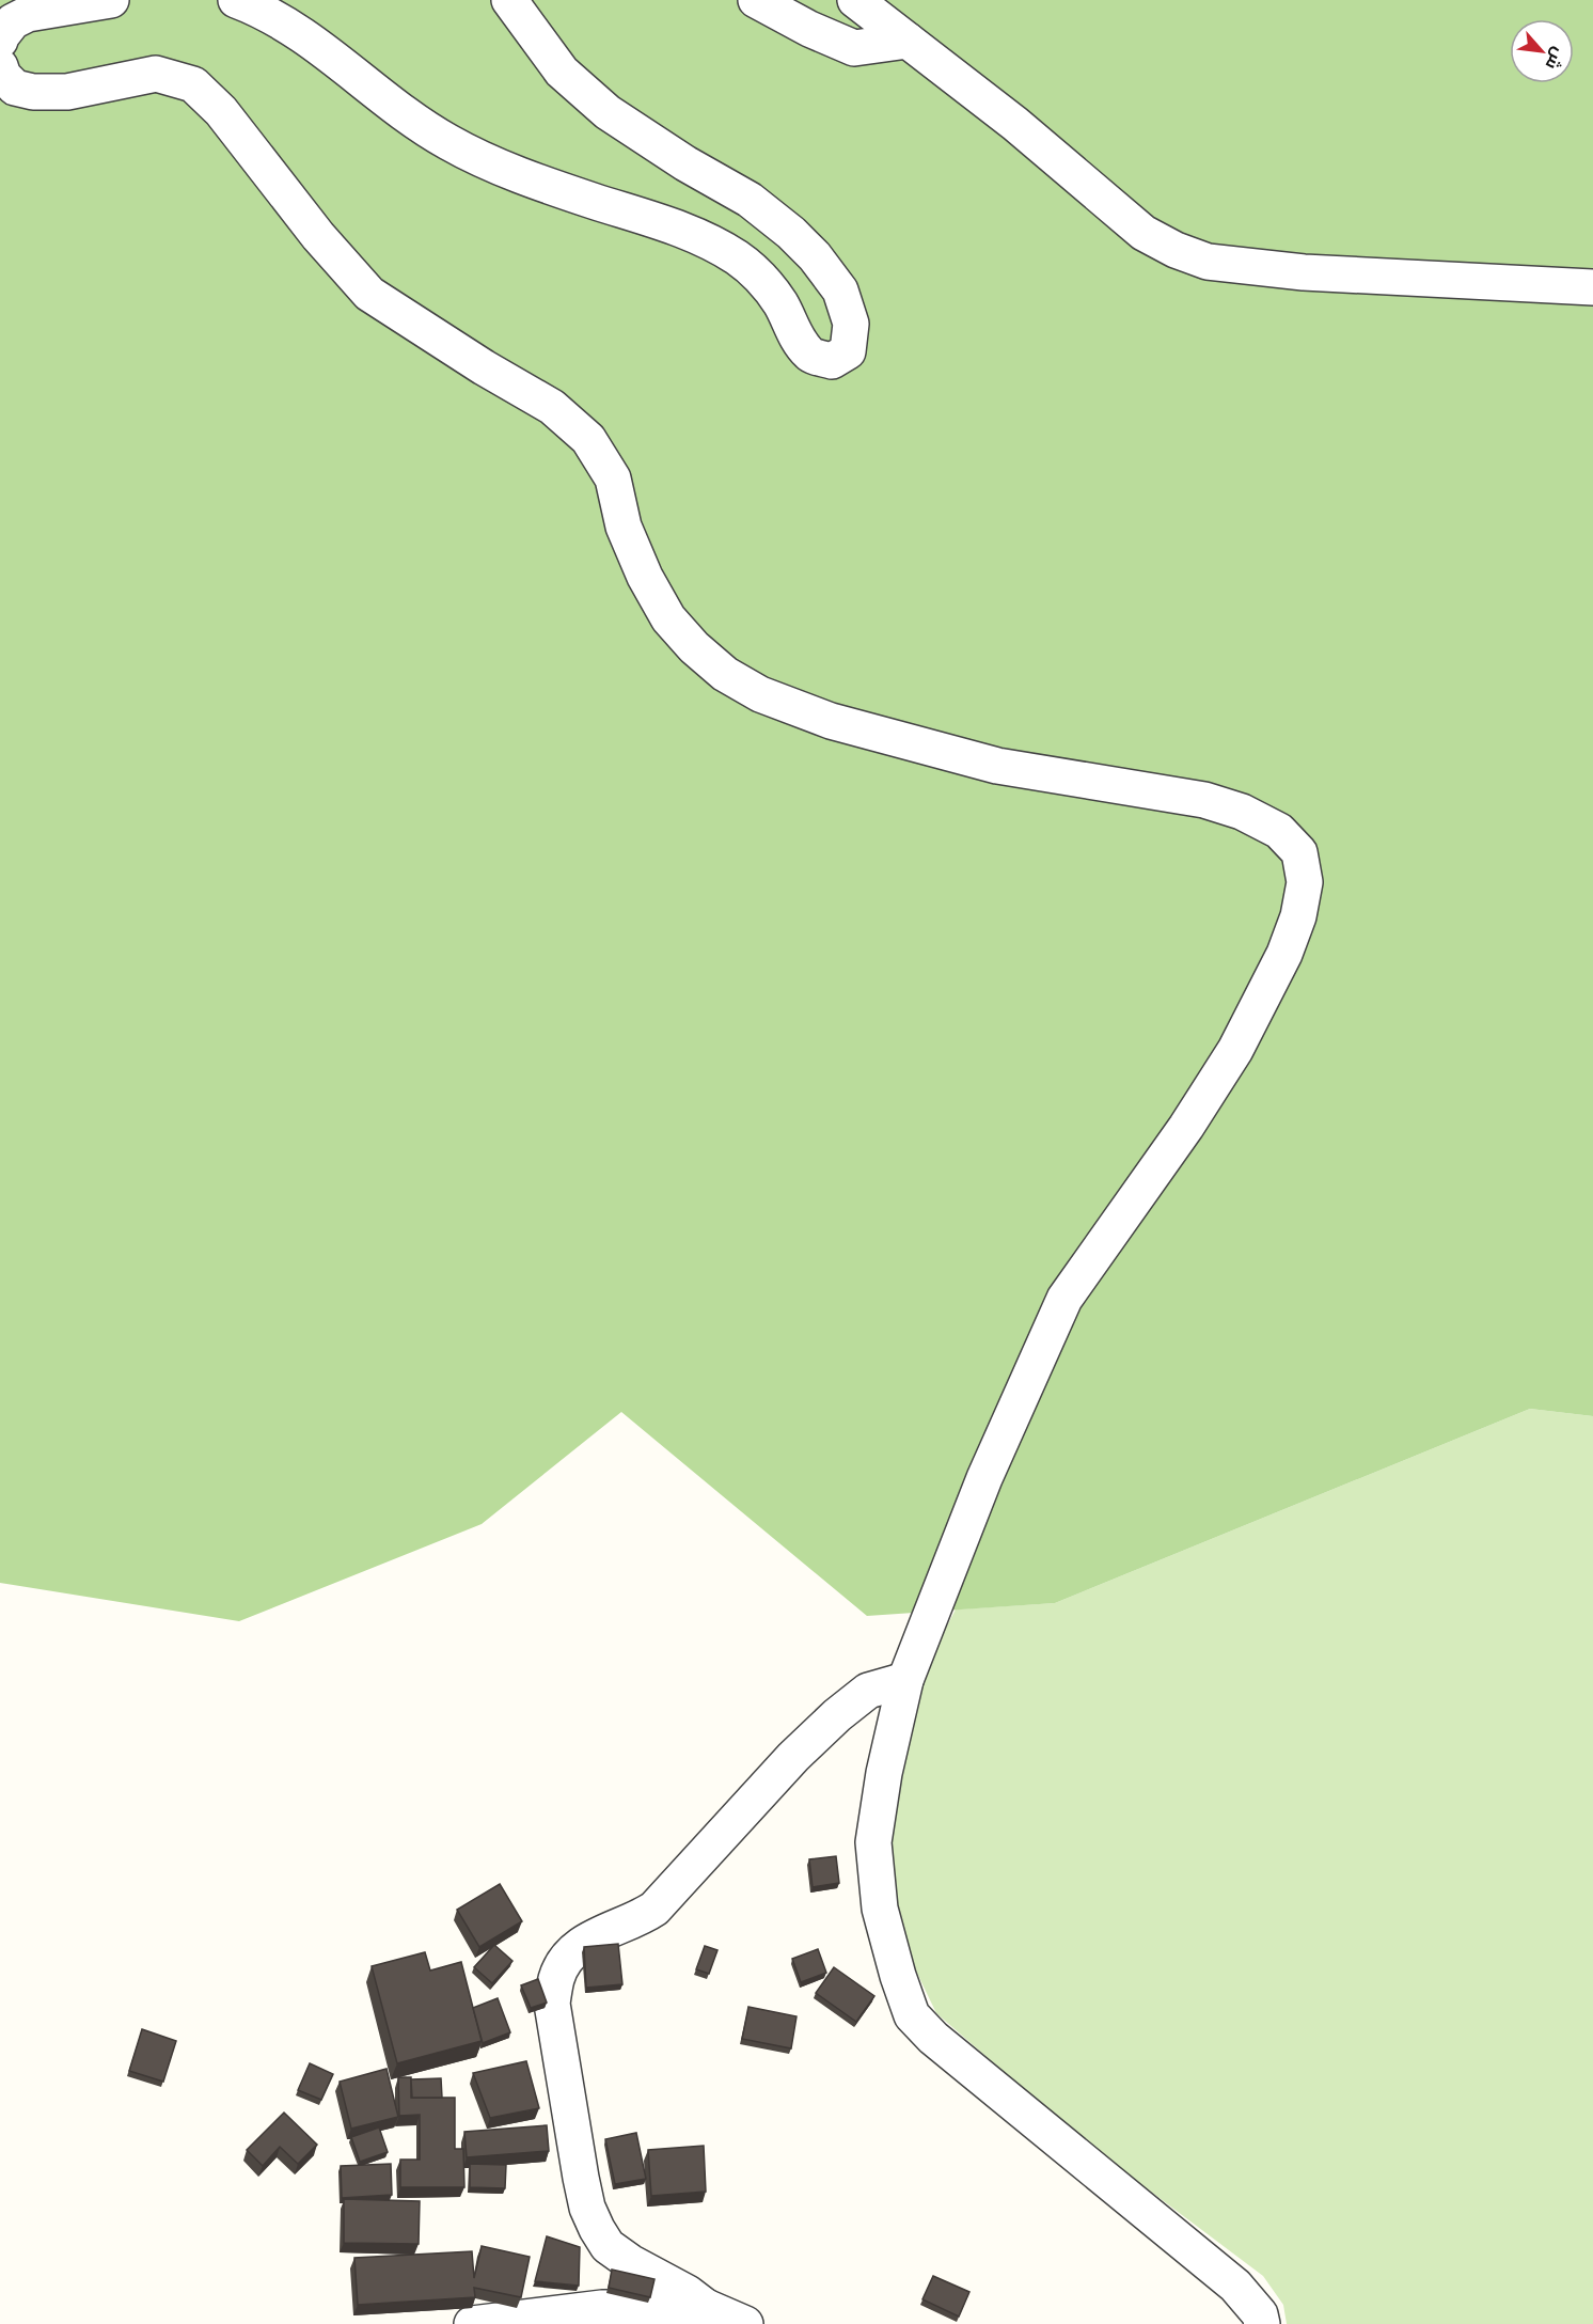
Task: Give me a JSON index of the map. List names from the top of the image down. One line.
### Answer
{"north":"bottom right"}
